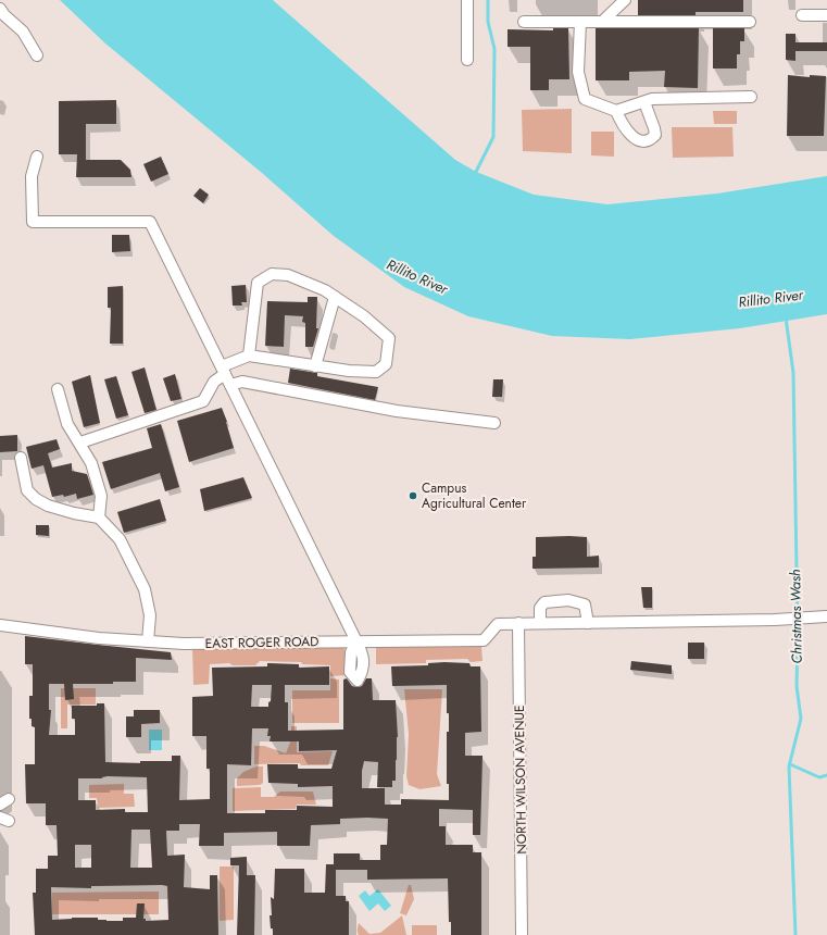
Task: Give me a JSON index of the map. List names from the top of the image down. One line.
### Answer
{"streets":{"street":["EAST ROGER ROAD","NORTH WILSON AVENUE"]},"crossings":[["EAST ROGER ROAD","NORTH WILSON AVENUE"]],"water":["Rillito River","Christmas Wash"],"places":["Campus Agricultural Center"]}
